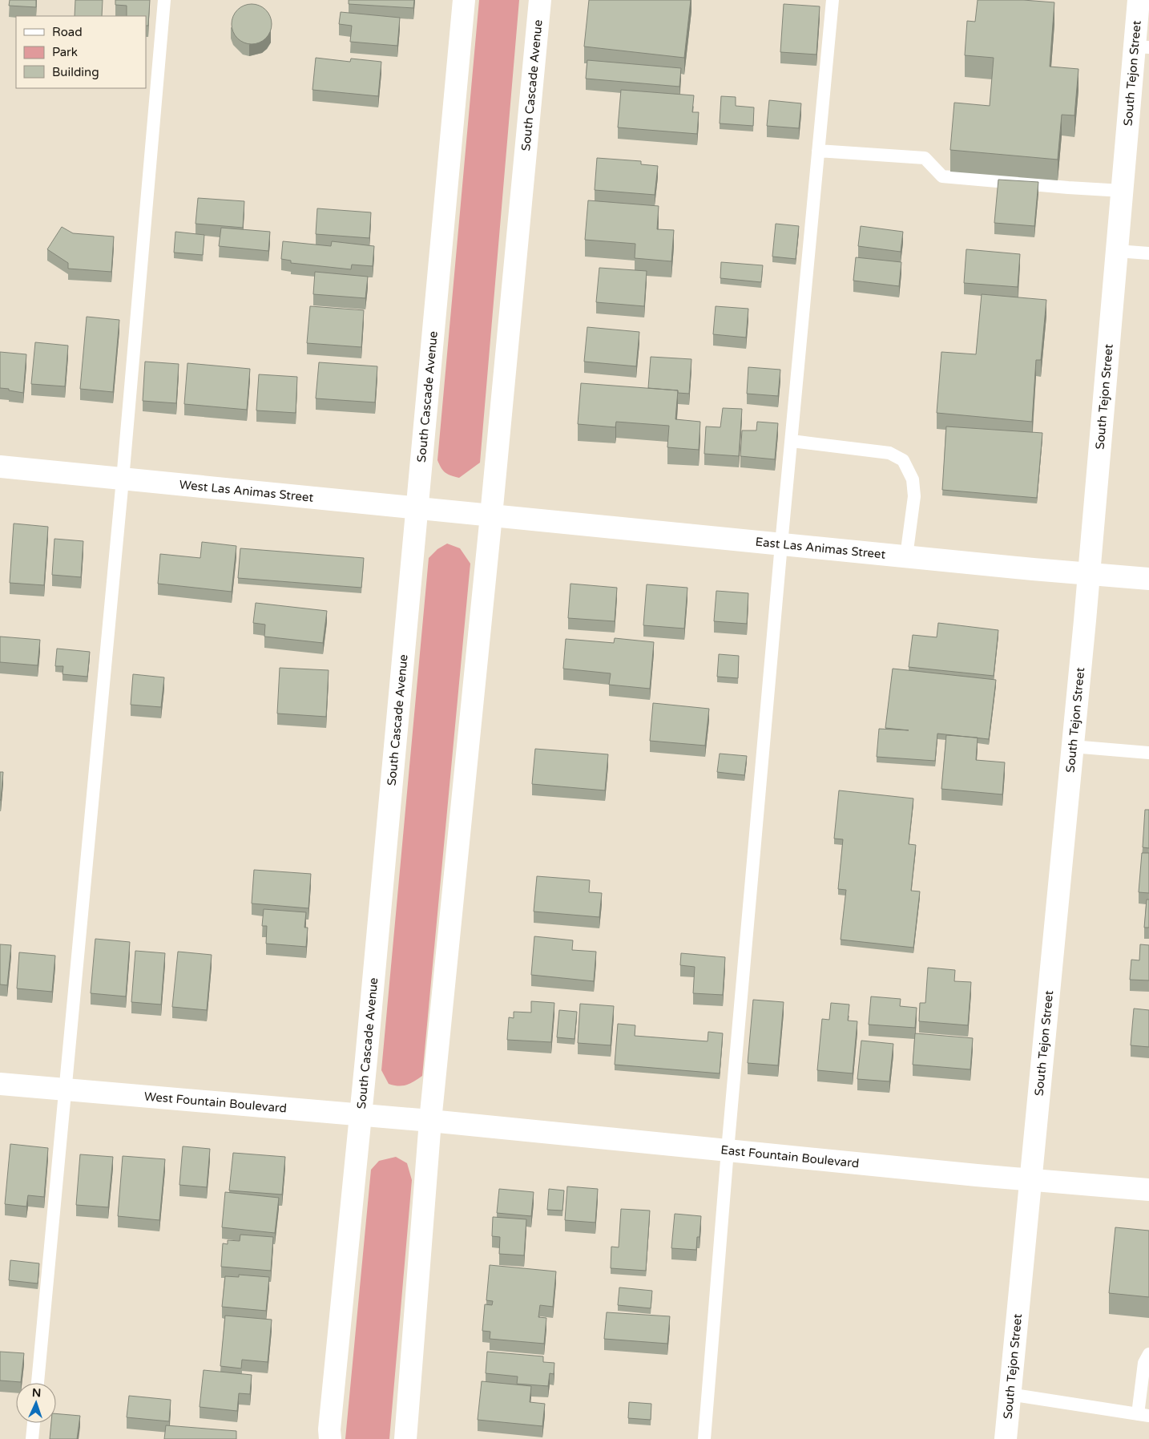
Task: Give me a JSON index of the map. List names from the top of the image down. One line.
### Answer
{"streets":{"street":["South Tejon Street","South Cascade Avenue","West Las Animas Street","East Las Animas Street","West Fountain Boulevard","East Fountain Boulevard"]},"crossings":[["South Tejon Street","East Las Animas Street"],["South Tejon Street","East Fountain Boulevard"],["South Cascade Avenue","West Las Animas Street"],["South Cascade Avenue","East Las Animas Street"],["South Cascade Avenue","West Fountain Boulevard"],["South Cascade Avenue","East Fountain Boulevard"],["West Las Animas Street","East Las Animas Street"],["West Fountain Boulevard","East Fountain Boulevard"]],"legend":["Road","Park","Building"],"north":"top"}
